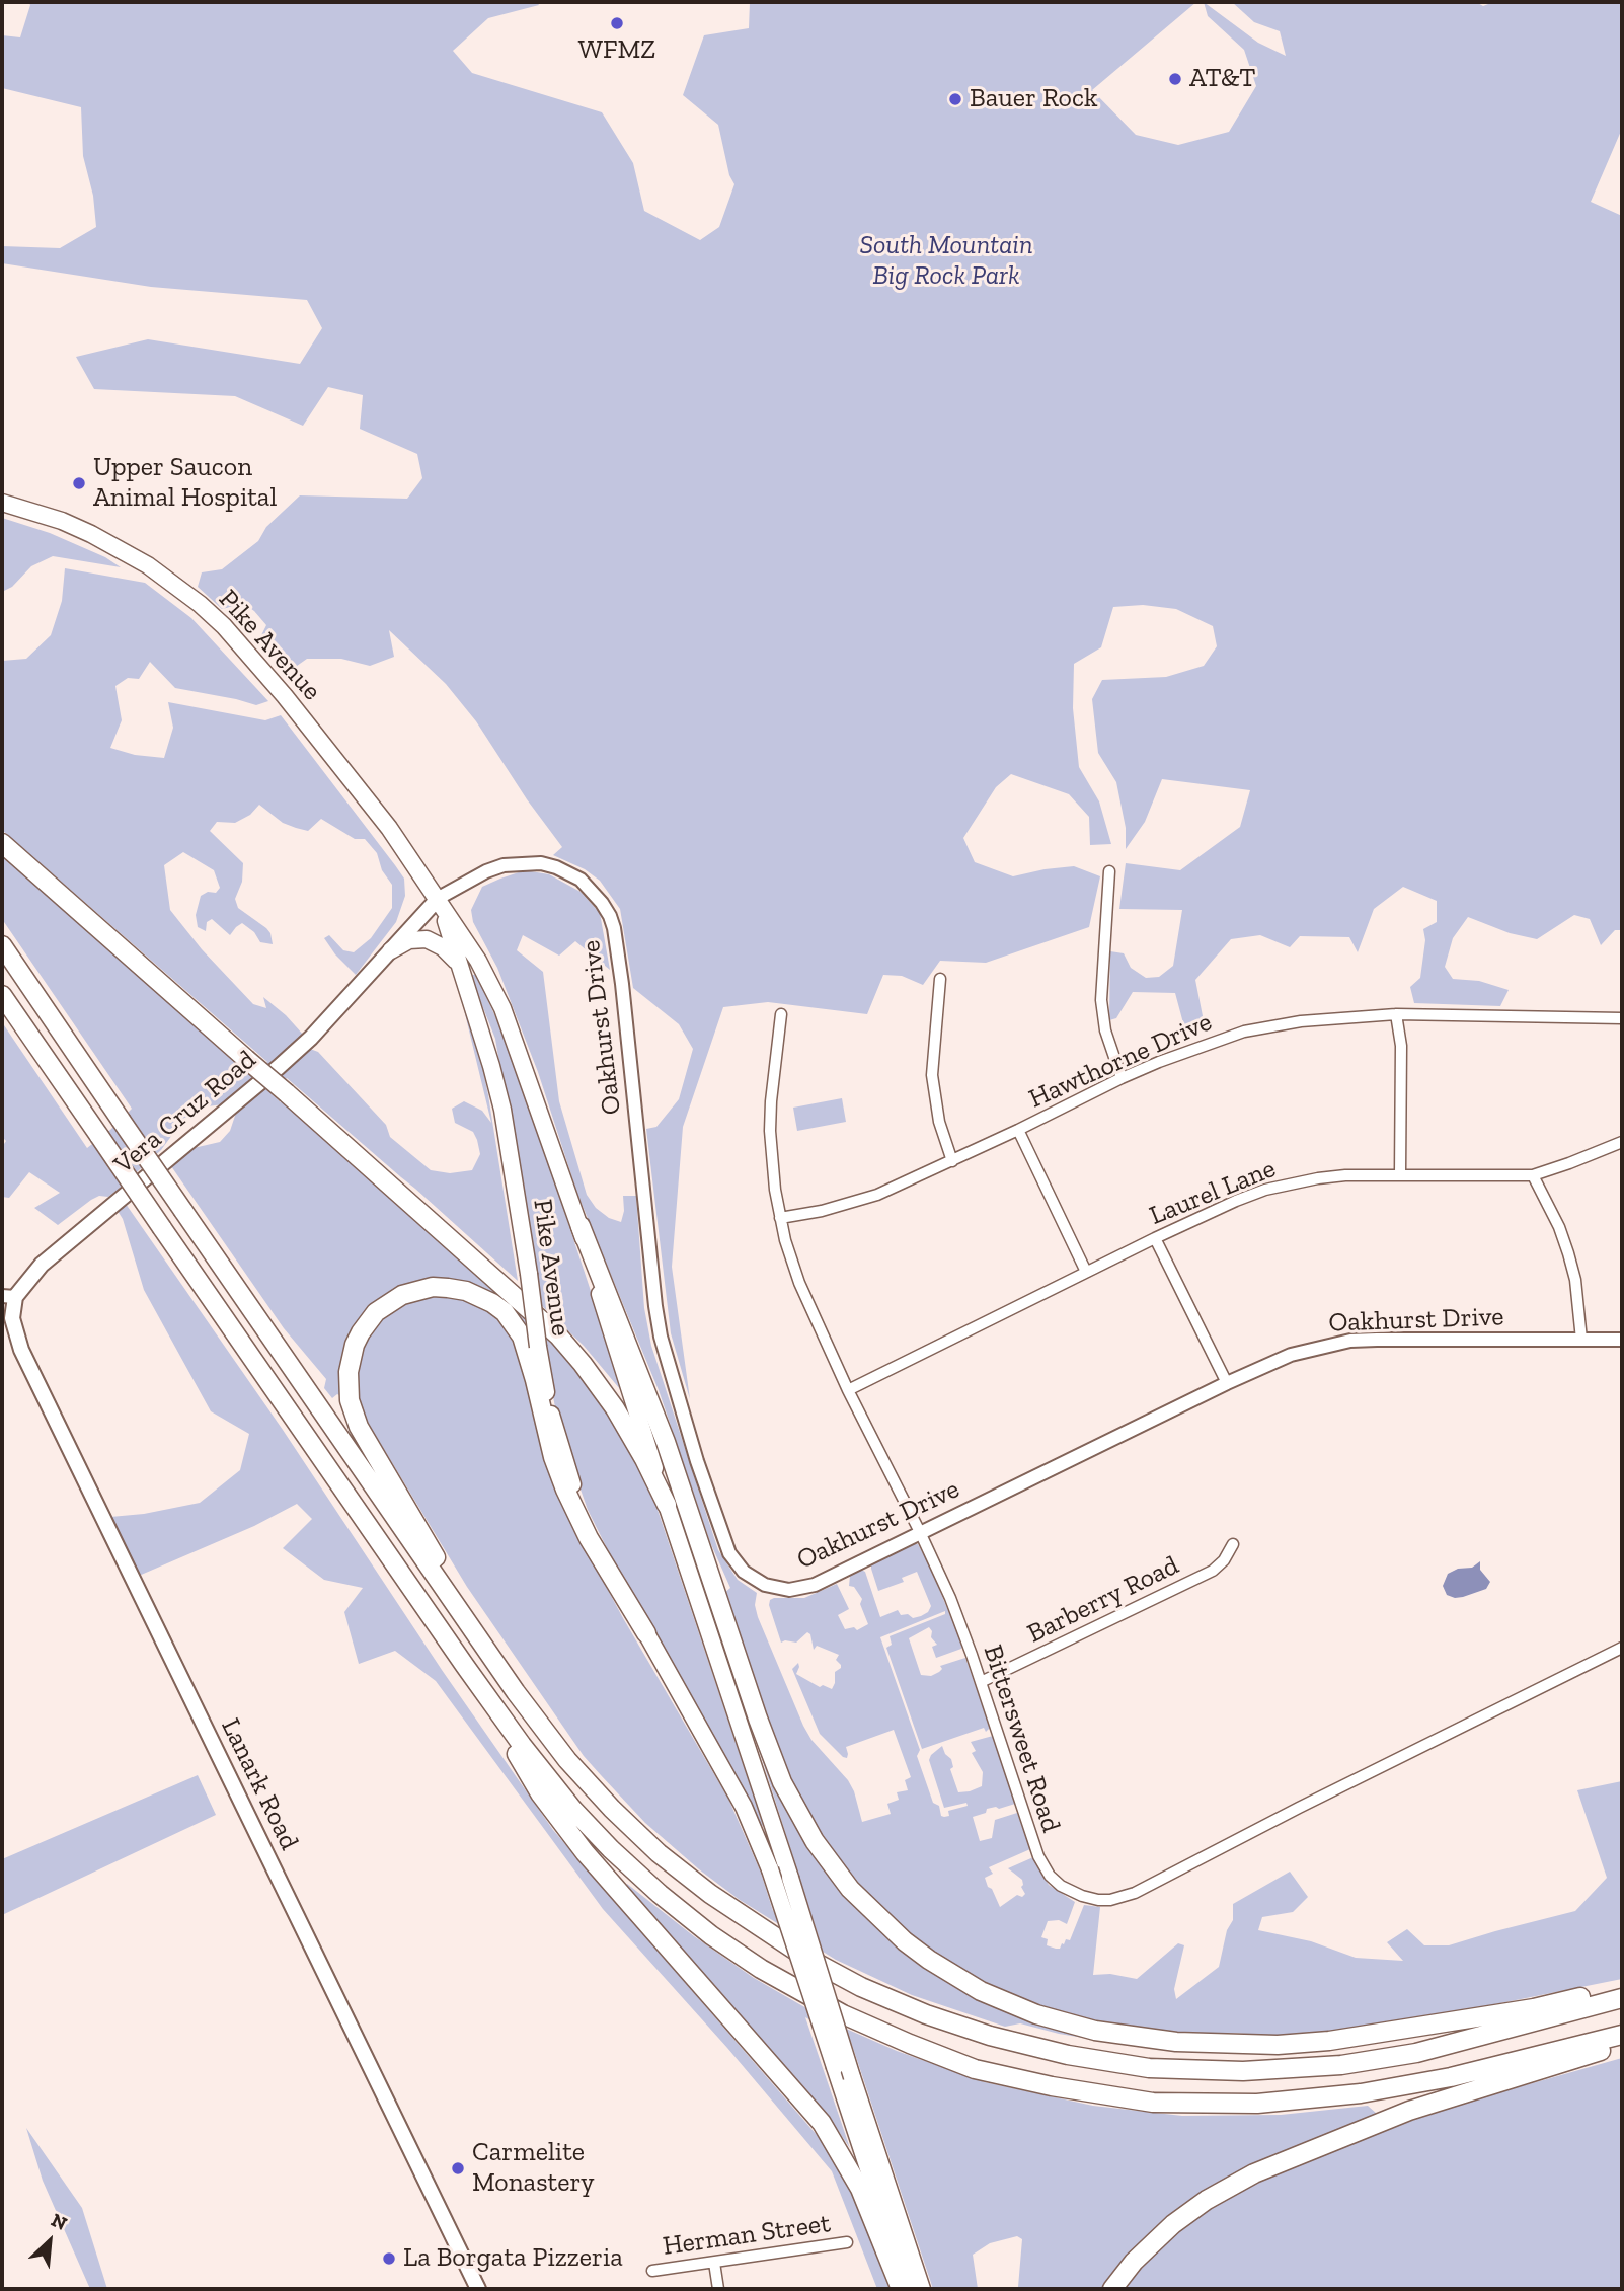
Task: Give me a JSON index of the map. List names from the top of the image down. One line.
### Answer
{"streets":{"main road":["Pike Avenue","Vera Cruz Road","Lanark Road"],"street":["Oakhurst Drive","Hawthorne Drive","Laurel Lane","Barberry Road","Bittersweet Road","Herman Street"]},"crossings":[["Pike Avenue","Oakhurst Drive"],["Oakhurst Drive","Bittersweet Road"],["Hawthorne Drive","Bittersweet Road"],["Vera Cruz Road","Lanark Road"],["Laurel Lane","Bittersweet Road"],["Barberry Road","Bittersweet Road"]],"parks":["South Mountain Big Rock Park"],"places":["WFMZ","AT&T","Bauer Rock","Upper Saucon Animal Hospital","Carmelite Monastery","La Borgata Pizzeria"],"north":"top right"}
